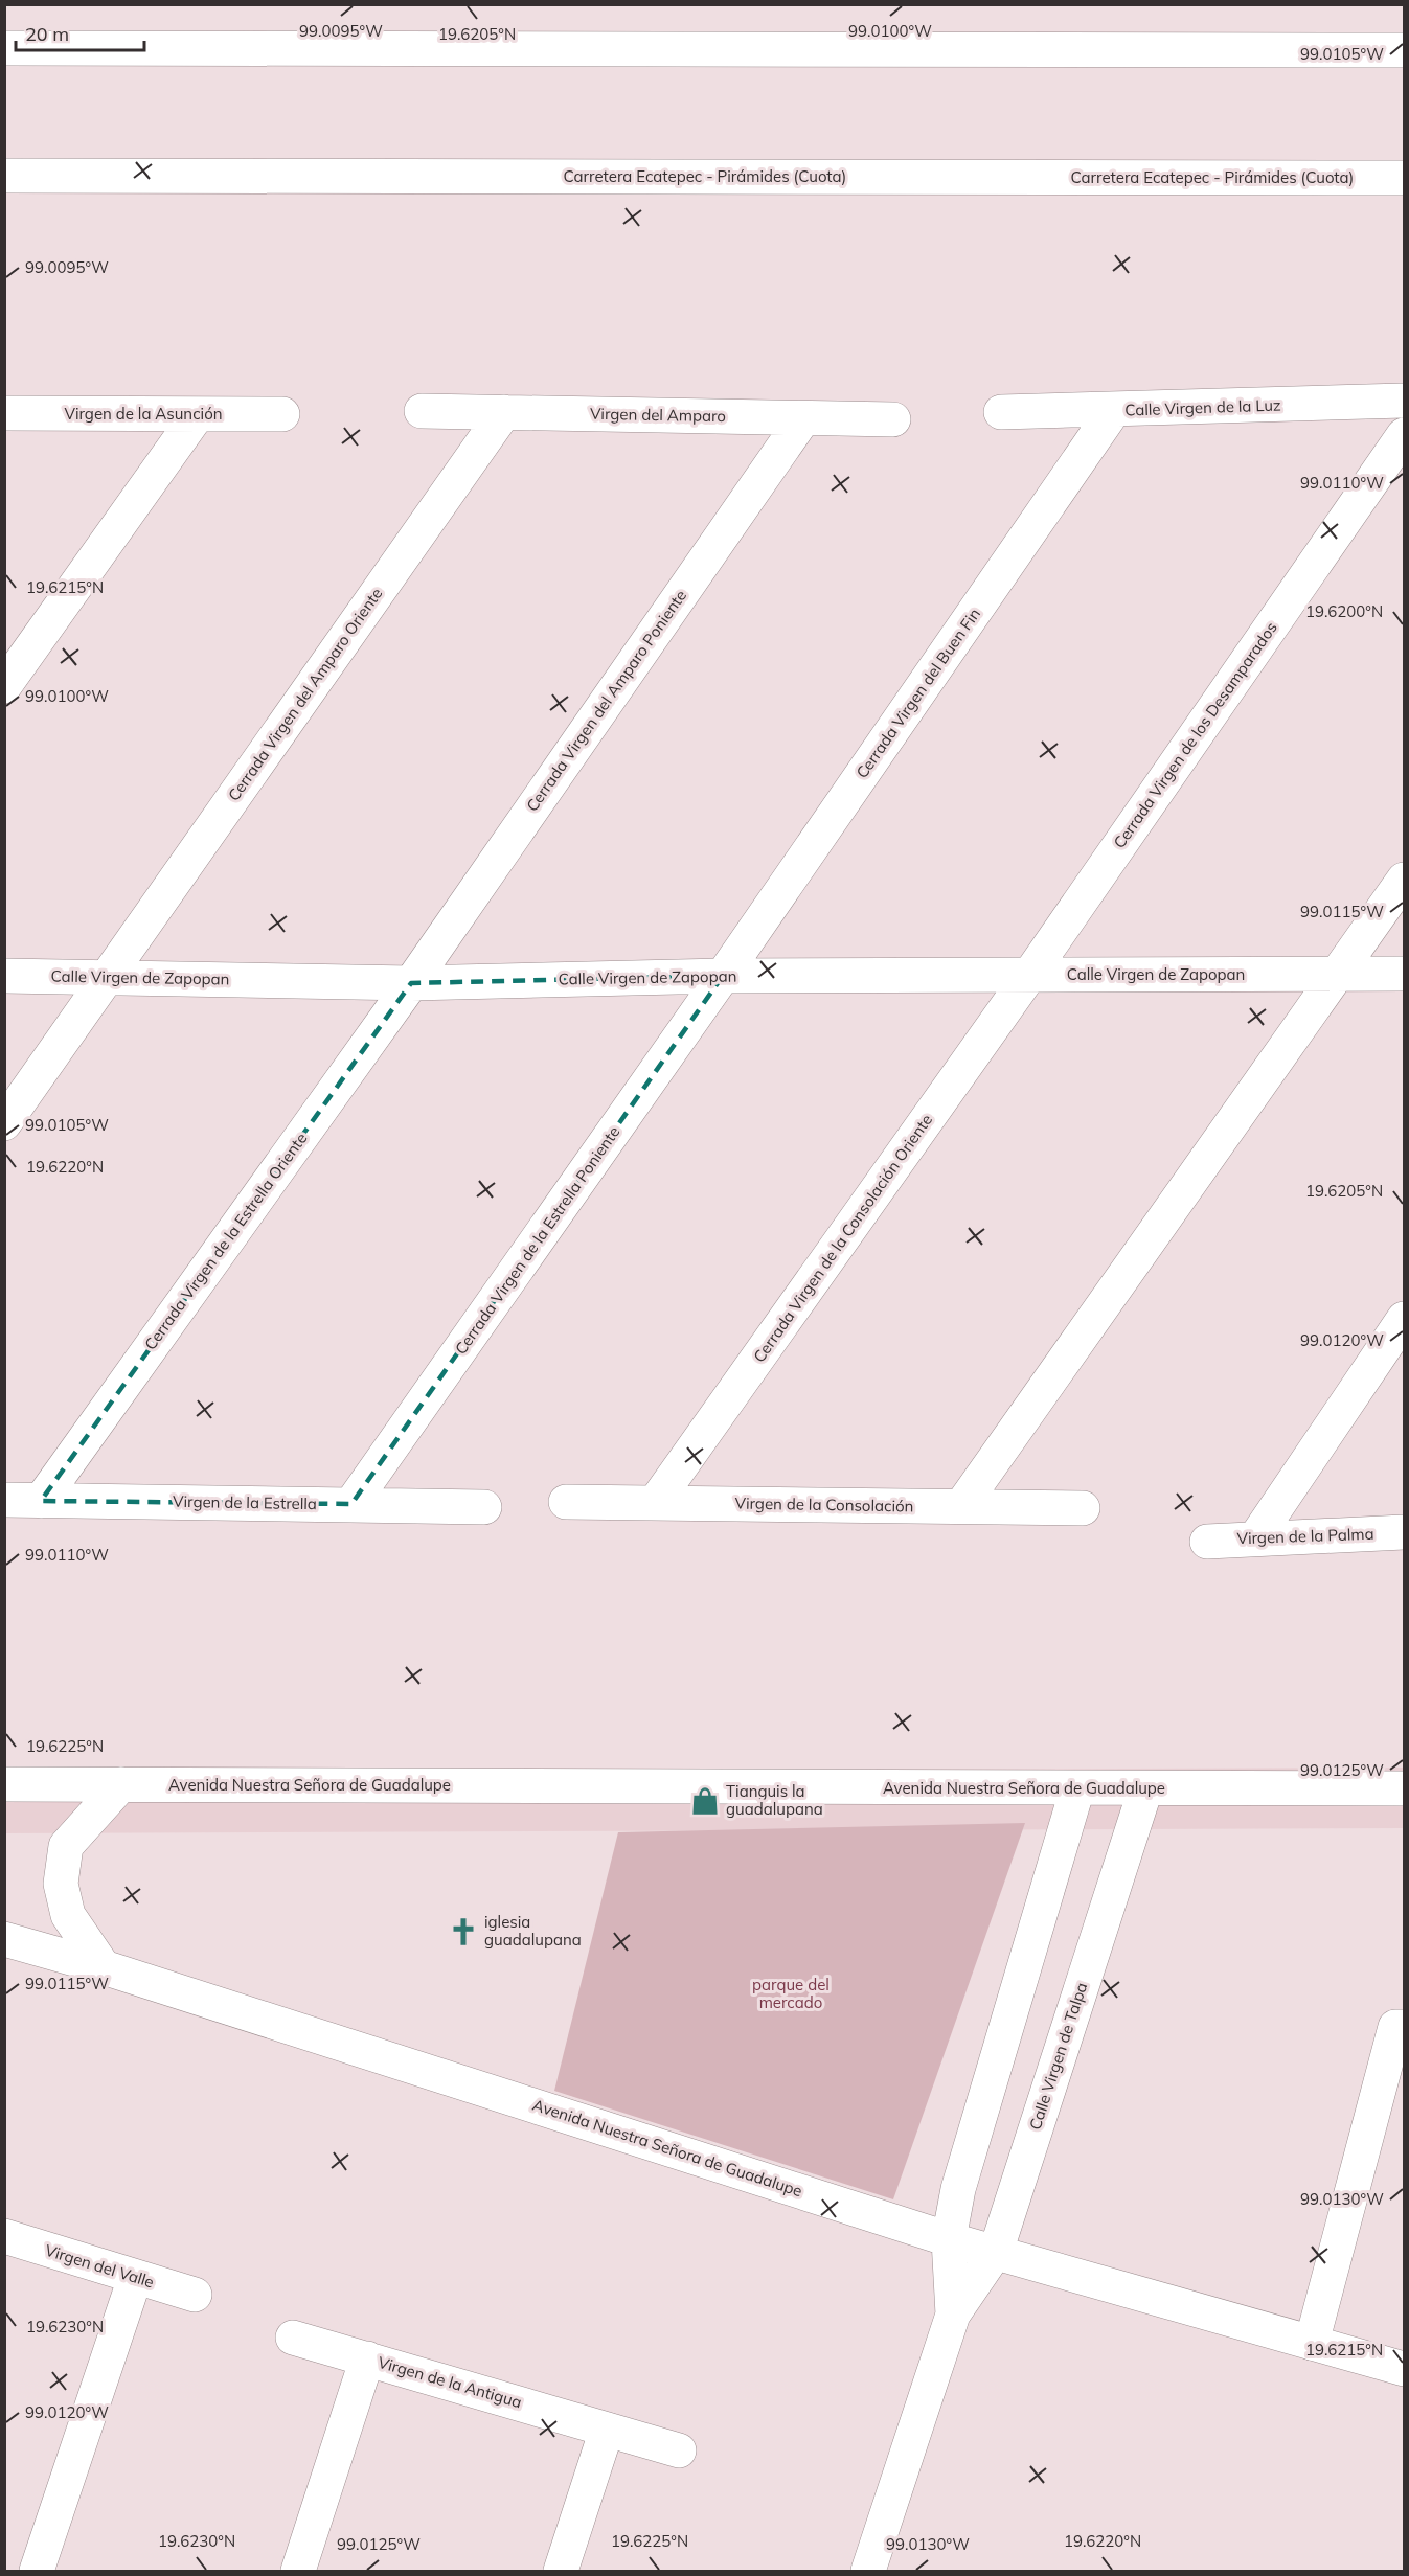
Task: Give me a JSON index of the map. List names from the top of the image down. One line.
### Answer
{"streets":{"main road":["Carretera Ecatepec - Pirámides (Cuota)","Calle Virgen de la Luz","Virgen de la Asunción","Virgen del Amparo","Cerrada Virgen del Buen Fin","Cerrada Virgen del Amparo Oriente","Cerrada Virgen del Amparo Poniente","Cerrada Virgen de los Desamparados","Calle Virgen de Zapopan","Cerrada Virgen de la Consolación Oriente","Cerrada Virgen de la Estrella Poniente","Cerrada Virgen de la Estrella Oriente","Virgen de la Estrella","Virgen de la Consolación","Virgen de la Palma","Avenida Nuestra Señora de Guadalupe","Calle Virgen de Talpa","Virgen del Valle","Virgen de la Antigua"]},"crossings":[["Calle Virgen de la Luz","Cerrada Virgen del Buen Fin"],["Virgen del Amparo","Cerrada Virgen del Amparo Oriente"],["Virgen del Amparo","Cerrada Virgen del Amparo Poniente"],["Cerrada Virgen del Buen Fin","Calle Virgen de Zapopan"],["Cerrada Virgen del Buen Fin","Cerrada Virgen de la Estrella Poniente"],["Cerrada Virgen del Amparo Oriente","Calle Virgen de Zapopan"],["Cerrada Virgen del Amparo Poniente","Calle Virgen de Zapopan"],["Cerrada Virgen del Amparo Poniente","Cerrada Virgen de la Estrella Oriente"],["Cerrada Virgen de los Desamparados","Calle Virgen de Zapopan"],["Cerrada Virgen de los Desamparados","Cerrada Virgen de la Consolación Oriente"],["Calle Virgen de Zapopan","Cerrada Virgen de la Consolación Oriente"],["Calle Virgen de Zapopan","Cerrada Virgen de la Estrella Poniente"],["Calle Virgen de Zapopan","Cerrada Virgen de la Estrella Oriente"],["Cerrada Virgen de la Consolación Oriente","Virgen de la Consolación"],["Cerrada Virgen de la Estrella Poniente","Virgen de la Estrella"],["Cerrada Virgen de la Estrella Oriente","Virgen de la Estrella"],["Avenida Nuestra Señora de Guadalupe","Calle Virgen de Talpa"]],"parks":["parque del mercado"],"places":{"shop":["Tianguis la guadalupana"],"church":["iglesia guadalupana"]},"scale_bar":"20 m","coordinates":["99.0095°W","99.0100°W","19.6205°N","99.0105°W","99.0110°W","19.6215°N","19.6200°N","99.0115°W","19.6220°N","99.0120°W","19.6225°N","99.0125°W","99.0130°W","19.6230°N"]}
